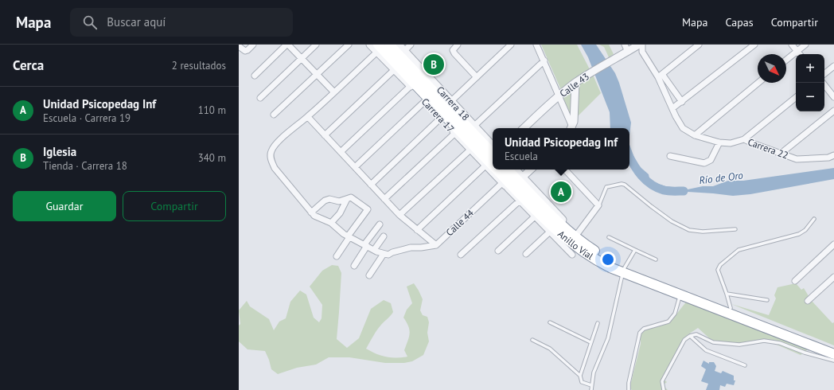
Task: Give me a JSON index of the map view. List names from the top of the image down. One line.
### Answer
{"streets":{"highway":["Anillo Víal"],"street":["Calle 43","Carrera 18","Carrera 17","Carrera 22","Calle 44"]},"crossings":[["Calle 43","Carrera 22"],["Carrera 17","Calle 44"],["Carrera 17","Anillo Víal"]],"water":["Río de Oro"],"north":"bottom right","page":{"header":"Mapa","search":"Buscar aquí","nav":["Mapa","Capas","Compartir"],"heading":["Cerca","2 resultados"],"pins":["B","A"],"map_buttons":["+","−"],"list":[{"mark":"A","name":"Unidad Psicopedag Inf","note":"Escuela · Carrera 19","value":"110 m"},{"mark":"B","name":"Iglesia","note":"Tienda · Carrera 18","value":"340 m"}],"popup":["Unidad Psicopedag Inf","Escuela"],"buttons":["Guardar","Compartir"]}}
